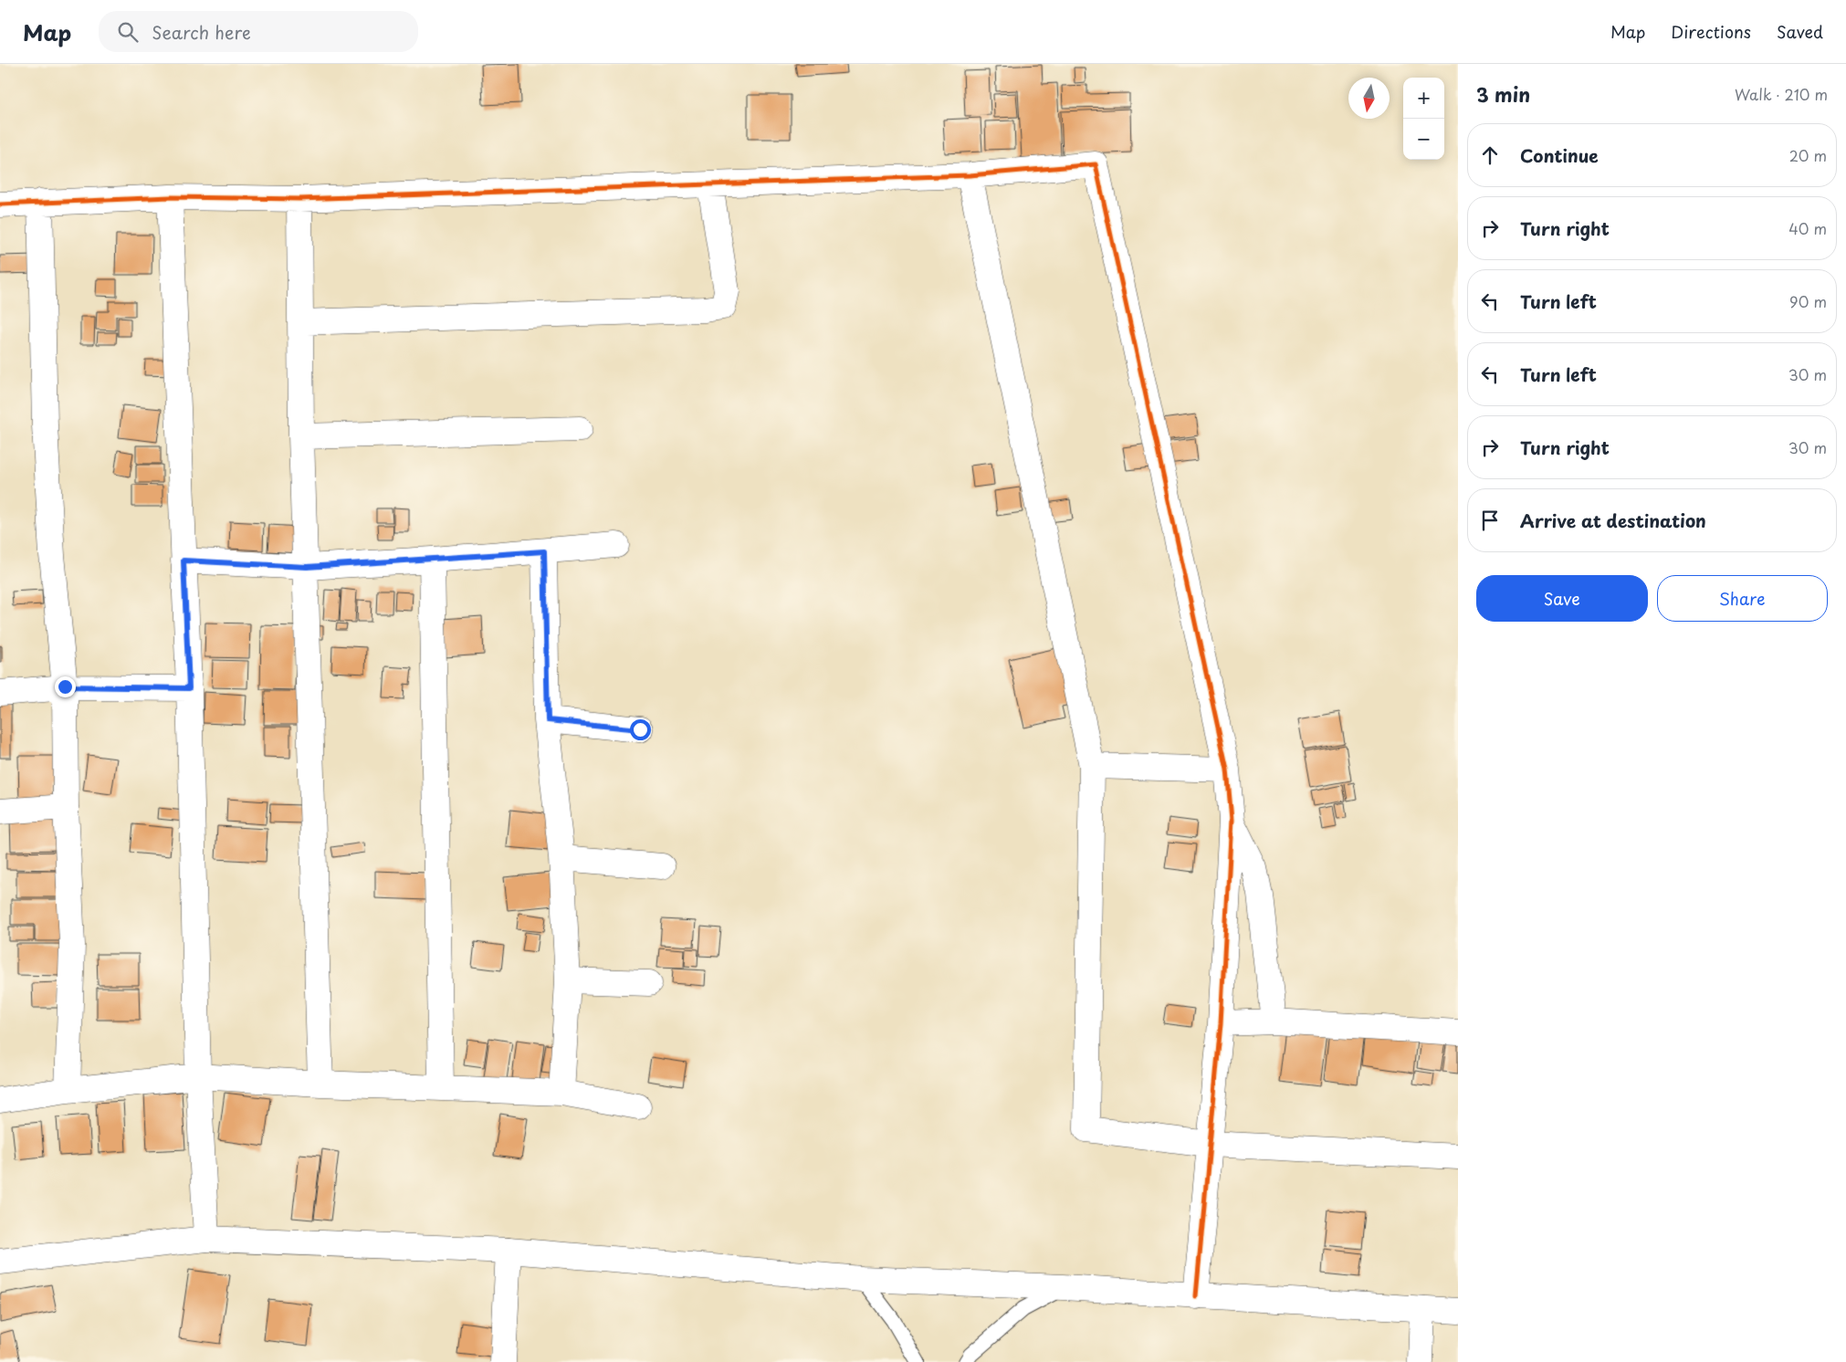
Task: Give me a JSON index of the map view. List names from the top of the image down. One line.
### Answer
{"north":"bottom","page":{"header":"Map","search":"Search here","nav":["Map","Directions","Saved"],"heading":["3 min","Walk · 210 m"],"map_buttons":["+","−"],"list":[["Continue","20 m"],["Turn right","40 m"],["Turn left","90 m"],["Turn left","30 m"],["Turn right","30 m"],"Arrive at destination"],"buttons":["Save","Share"]}}
